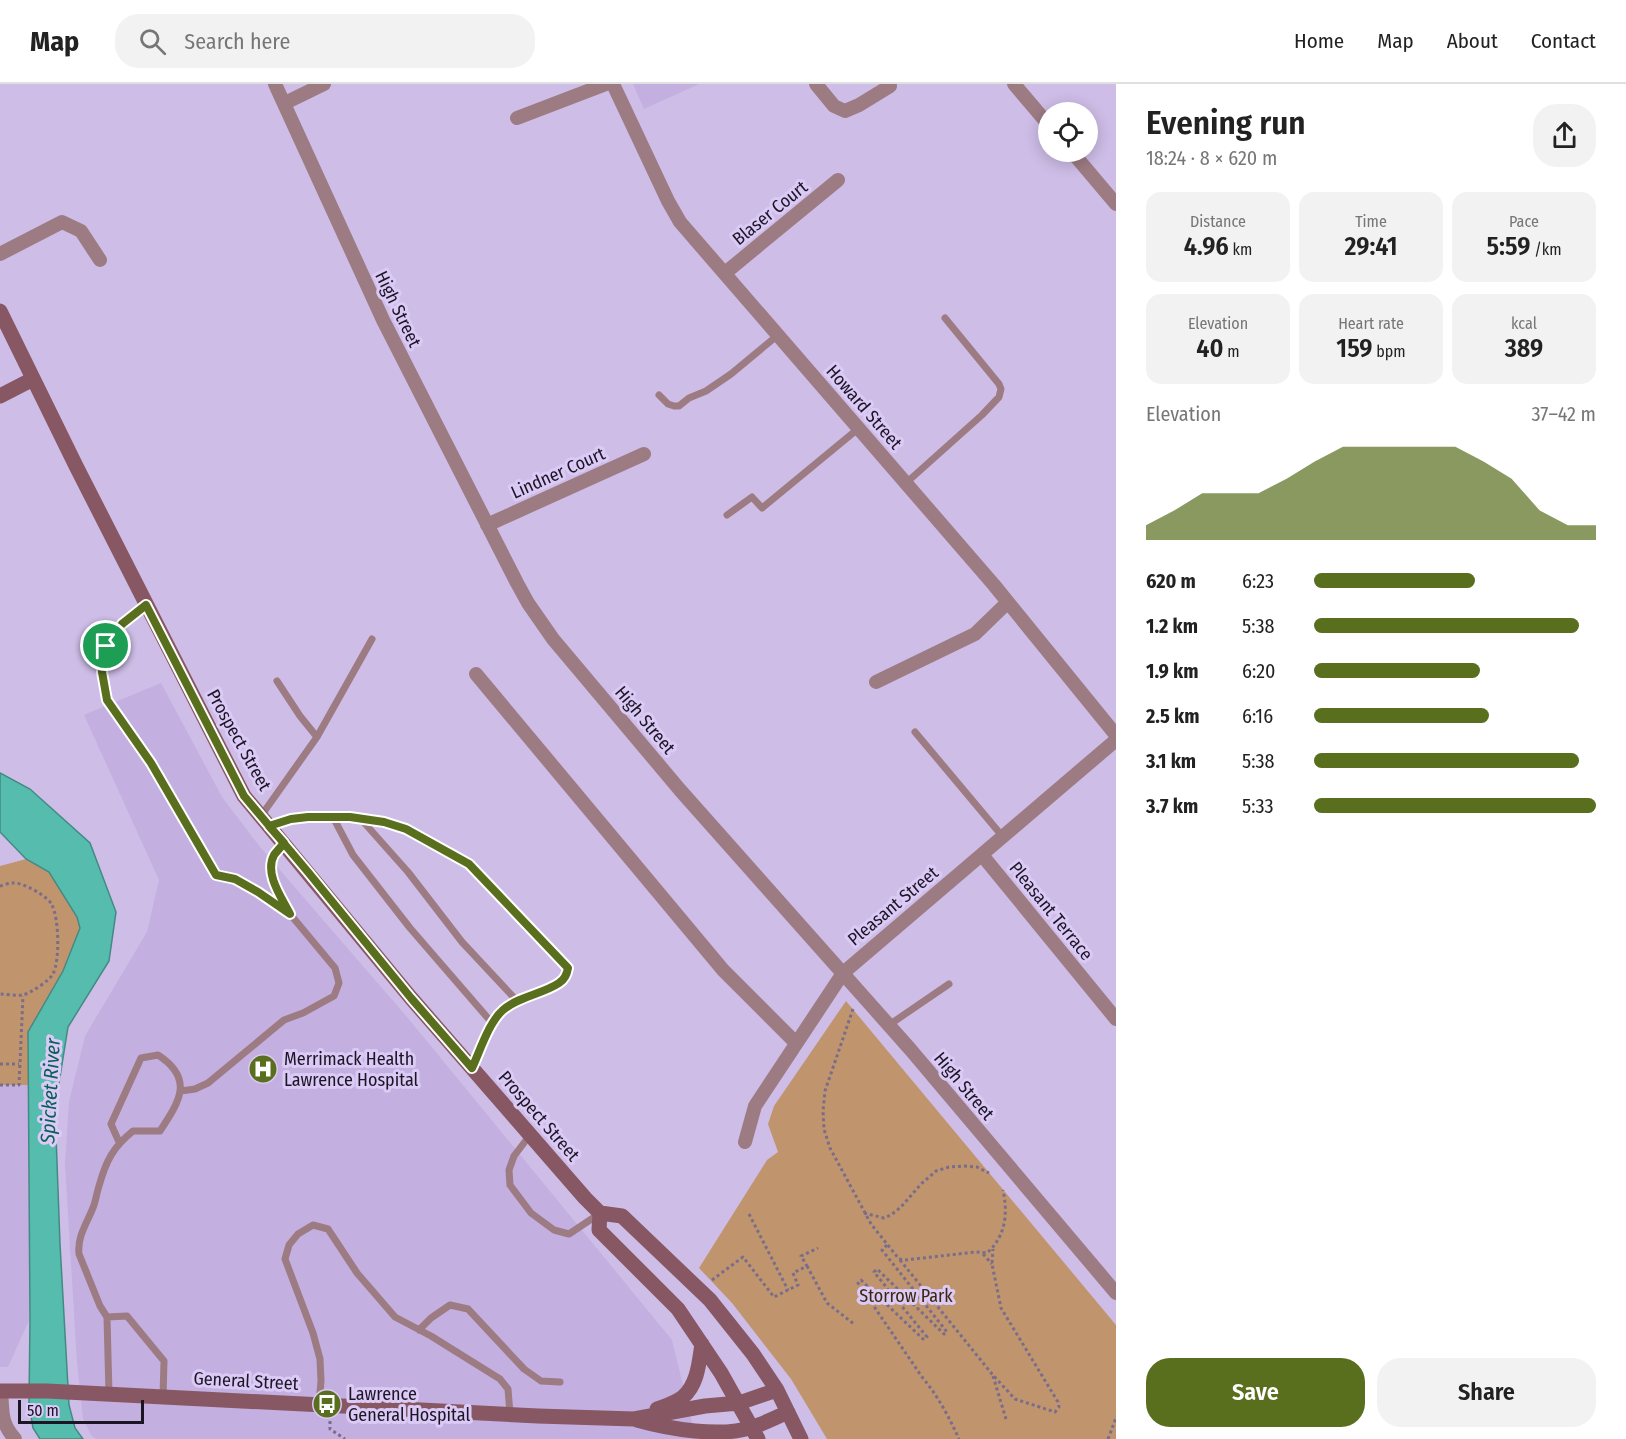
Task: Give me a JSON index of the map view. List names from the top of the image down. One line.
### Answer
{"streets":{"street":["Blaser Court","High Street","Howard Street","Lindner Court","Prospect Street","Pleasant Street","Pleasant Terrace","General Street"]},"crossings":[["Blaser Court","Howard Street"],["High Street","Lindner Court"],["High Street","Pleasant Street"],["Howard Street","Pleasant Street"],["Prospect Street","General Street"],["Pleasant Street","Pleasant Terrace"]],"water":["Spicket River"],"parks":["Storrow Park"],"places":{"hospital":["Merrimack Health Lawrence Hospital"],"bus stop":["Lawrence General Hospital"]},"scale_bar":"50 m","page":{"header":"Map","search":"Search here","nav":["Home","Map","About","Contact"],"heading":["Evening run","18:24 · 8 × 620 m"],"stats":[["Distance","4.96 km"],["Time","29:41"],["Pace","5:59 /km"],["Elevation","40 m"],["Heart rate","159 bpm"],["kcal","389"]],"chart":["Elevation","37–42 m"],"list":[{"name":"620 m","note":"6:23"},{"name":"1.2 km","note":"5:38"},{"name":"1.9 km","note":"6:20"},{"name":"2.5 km","note":"6:16"},{"name":"3.1 km","note":"5:38"},{"name":"3.7 km","note":"5:33"}],"buttons":["Save","Share"],"scale":"50 m"}}
